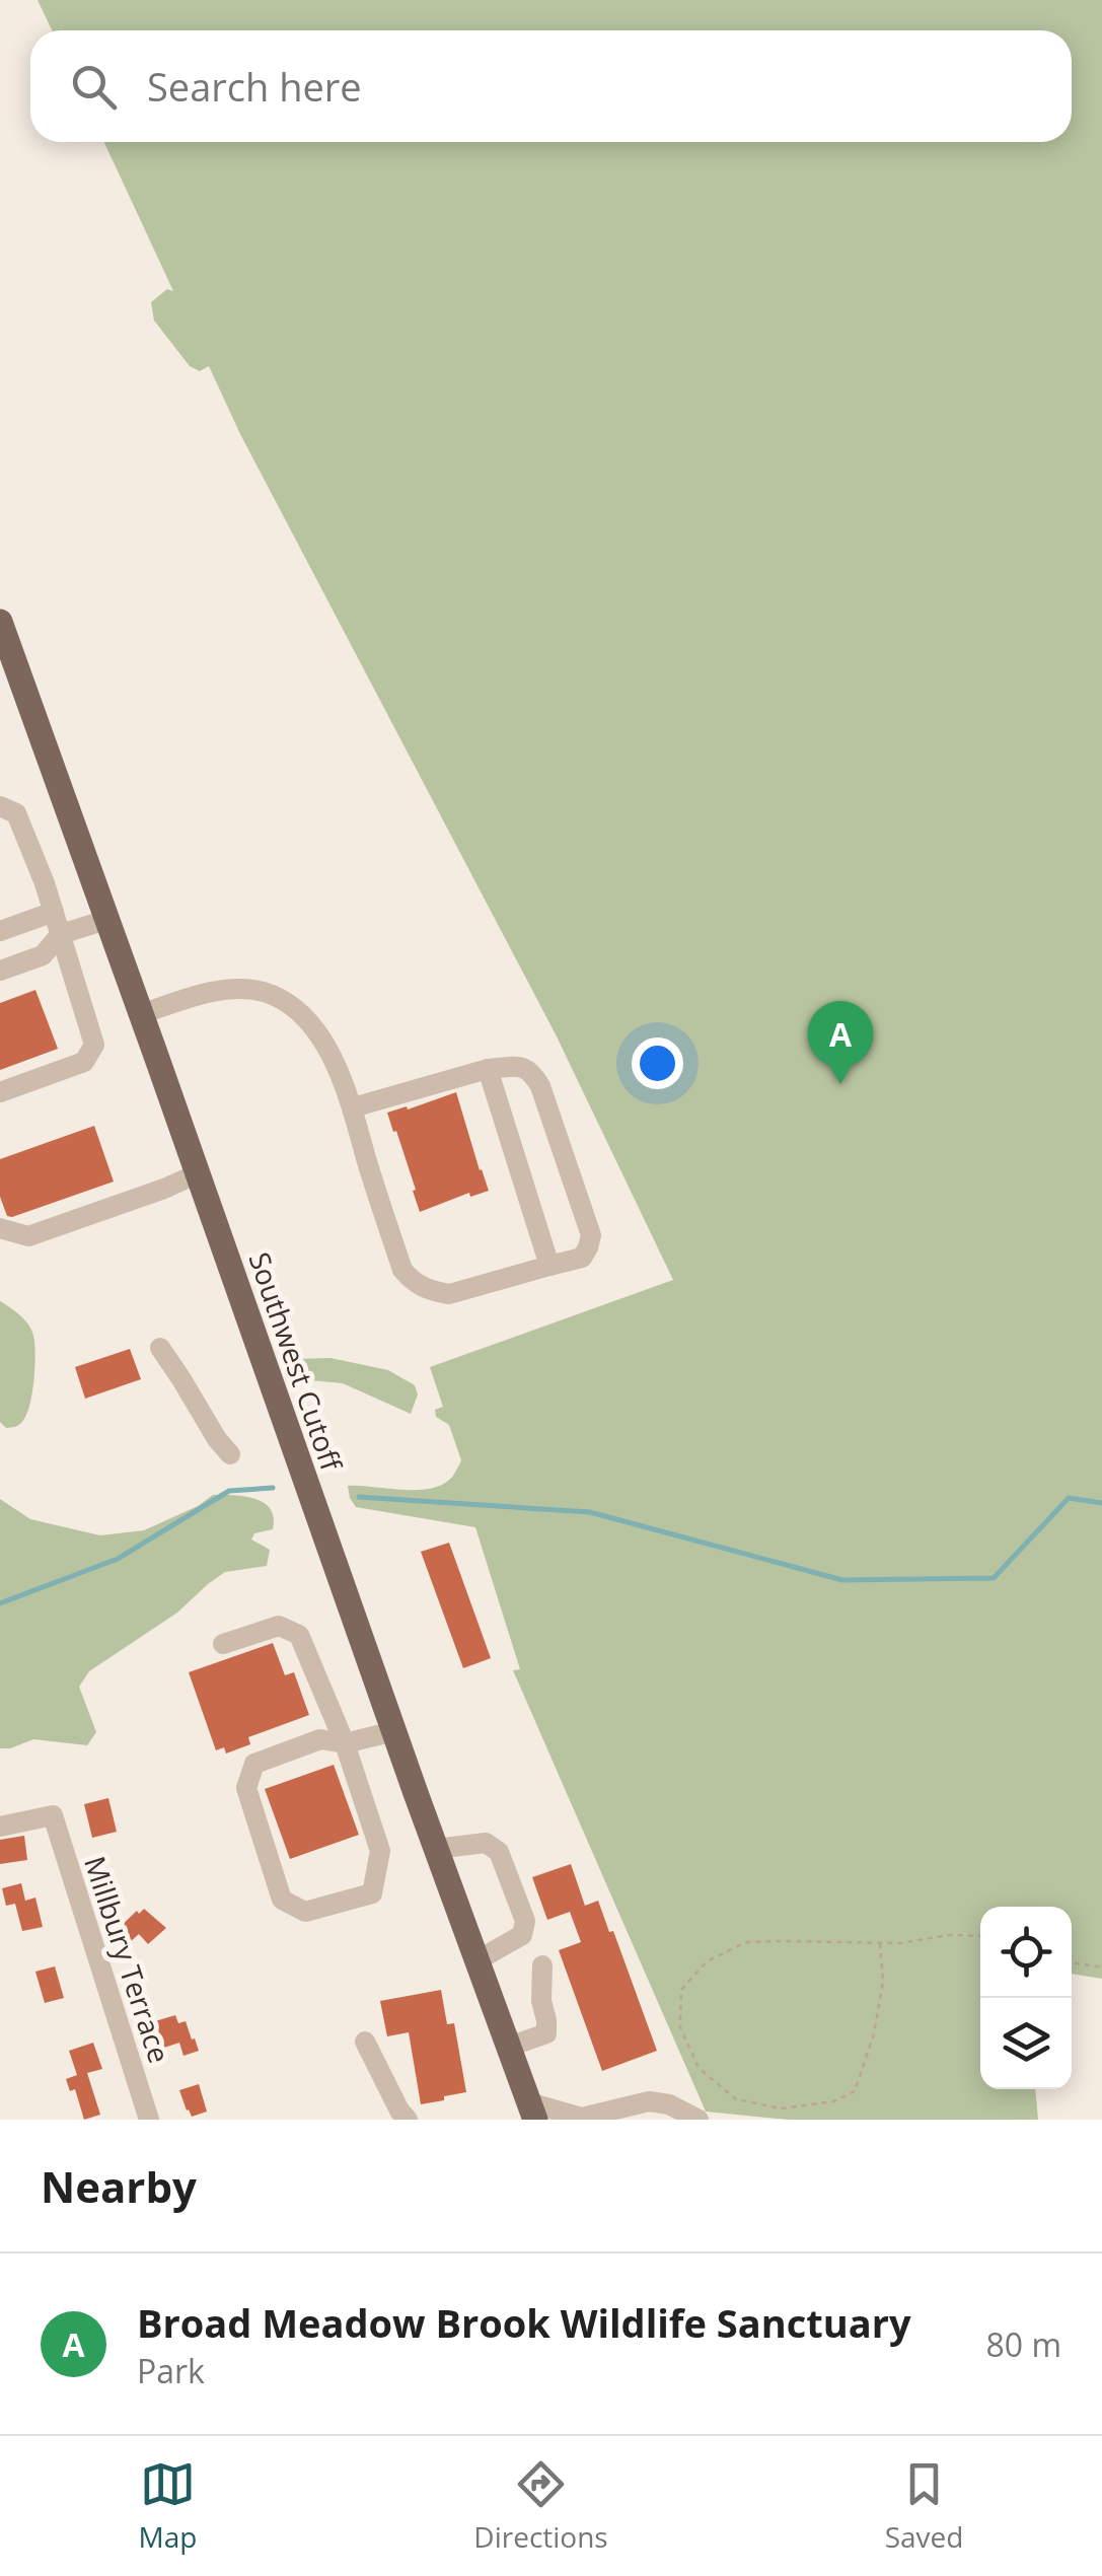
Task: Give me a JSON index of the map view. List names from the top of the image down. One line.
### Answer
{"streets":{"main road":["Southwest Cutoff"],"street":["Millbury Terrace"]},"page":{"search":"Search here","pins":"A","heading":"Nearby","list":[{"mark":"A","name":"Broad Meadow Brook Wildlife Sanctuary","note":"Park","value":"80 m"}],"nav":["Map","Directions","Saved"]}}
